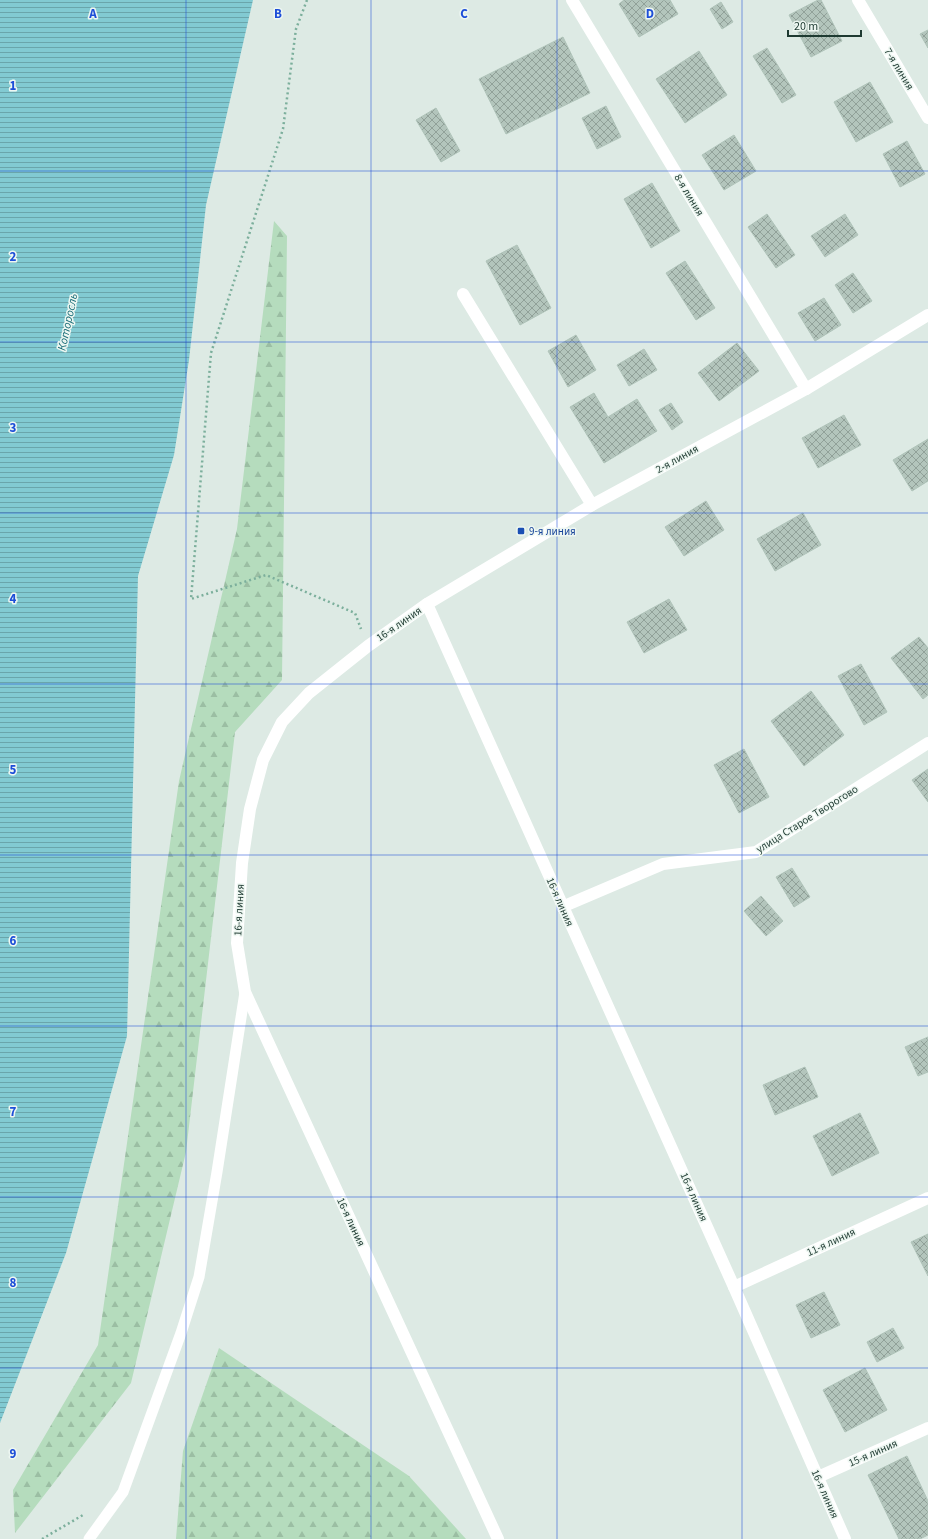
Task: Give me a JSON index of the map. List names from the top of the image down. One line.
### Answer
{"streets":{"street":["7-я линия","8-я линия","2-я линия","16-я линия","улица Старое Творогово","11-я линия","15-я линия"]},"crossings":[["8-я линия","2-я линия"],["2-я линия","16-я линия"],["16-я линия","улица Старое Творогово"],["16-я линия","11-я линия"],["16-я линия","15-я линия"]],"water":["Которосль"],"places":{"transit":["9-я линия"]},"scale_bar":"20 m","grid":{"columns":["A","B","C","D"],"rows":["1","2","3","4","5","6","7","8","9"]}}
